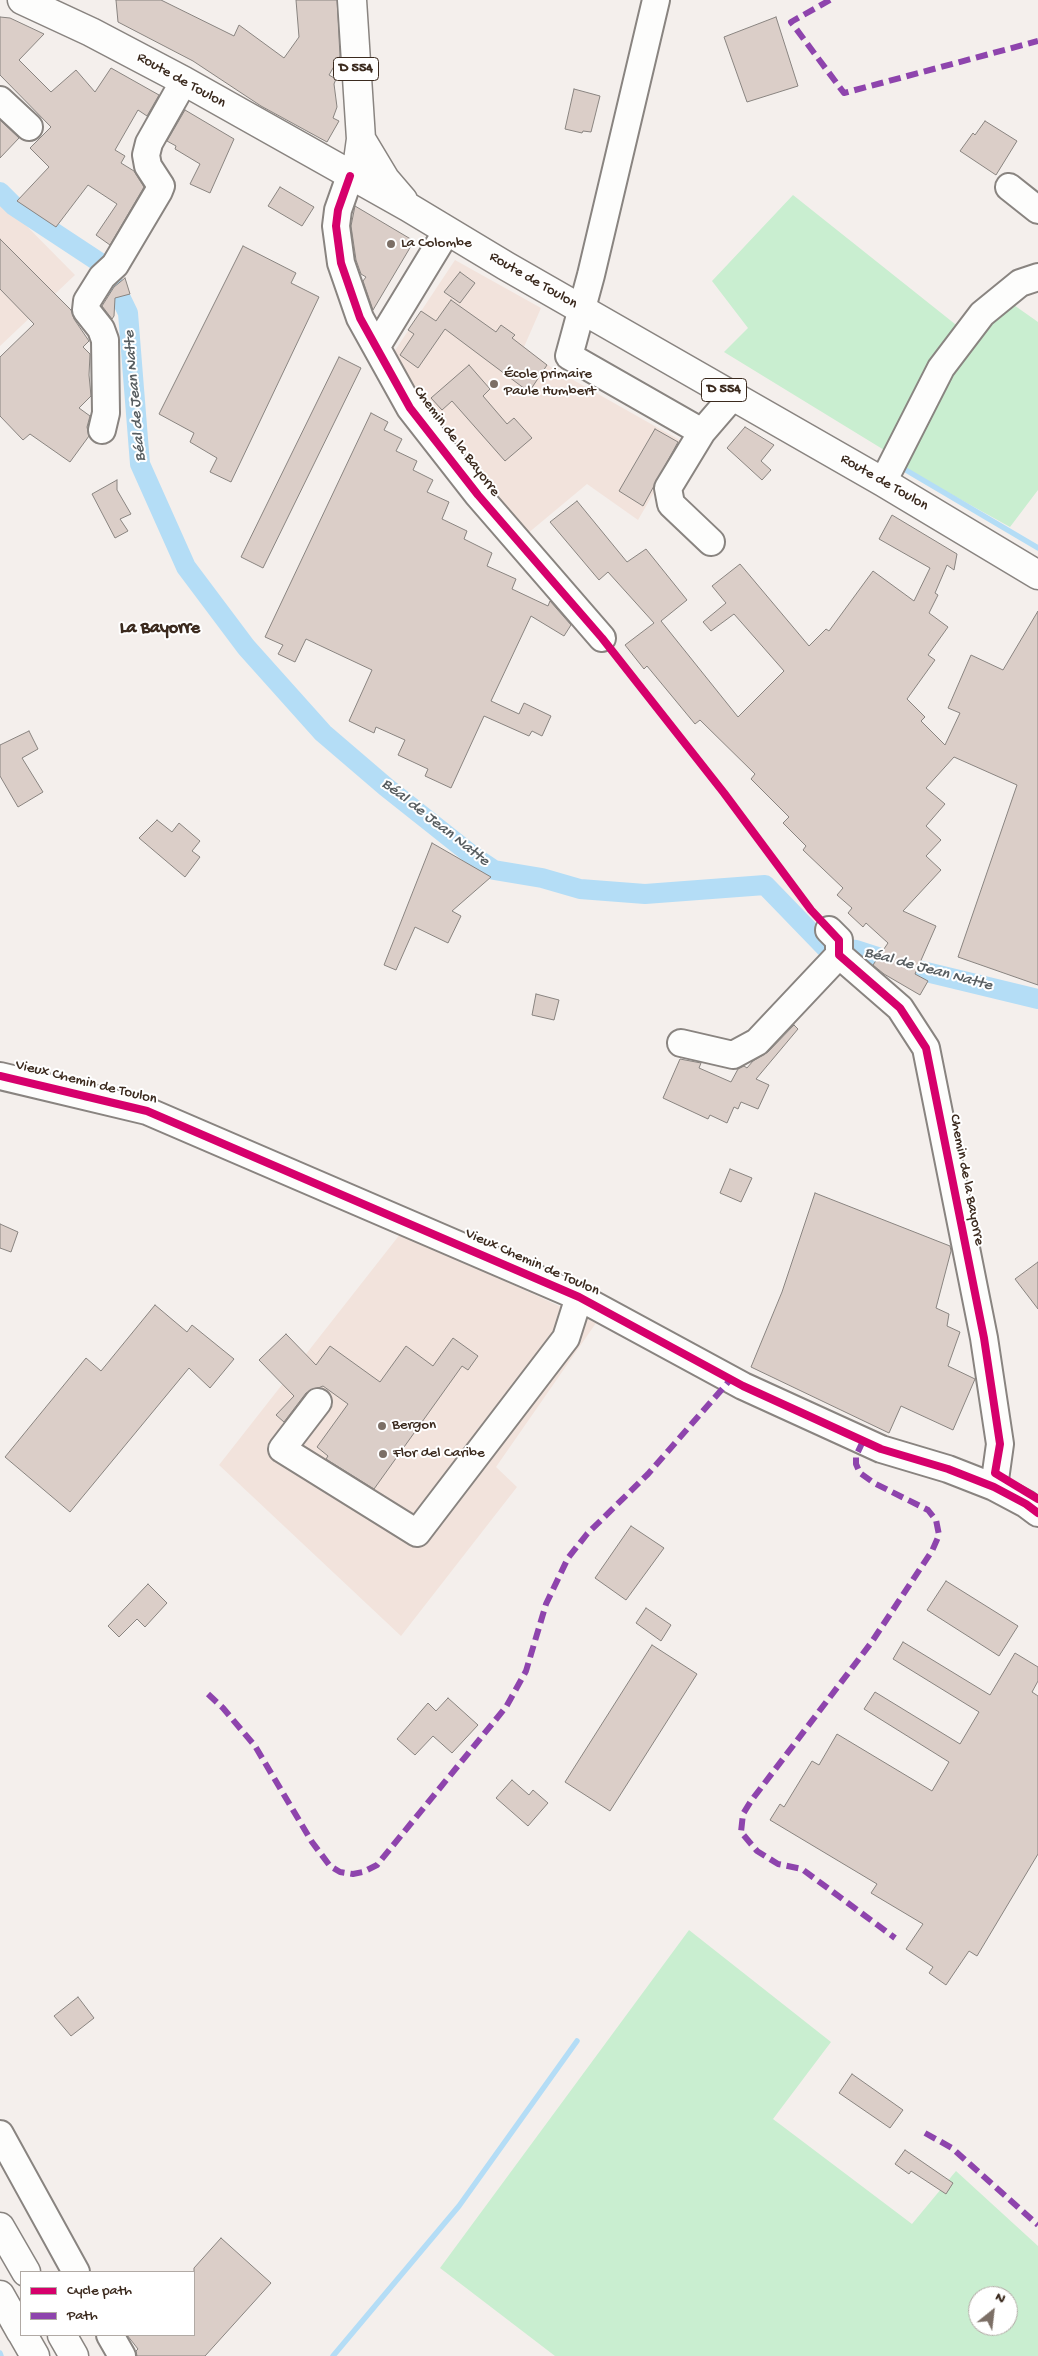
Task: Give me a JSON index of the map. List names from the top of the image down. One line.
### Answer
{"streets":{"main road":["D 554","Route de Toulon"],"street":["Chemin de la Bayorre","Vieux Chemin de Toulon"]},"crossings":[["D 554","Route de Toulon"],["D 554","Chemin de la Bayorre"],["Route de Toulon","Chemin de la Bayorre"],["Chemin de la Bayorre","Vieux Chemin de Toulon"]],"districts":["La Bayorre"],"water":["Béal de Jean Natte"],"places":["La Colombe","École primaire Paule Humbert","Bergon","Flor del Caribe"],"legend":["Cycle path","Path"],"north":"top right"}
